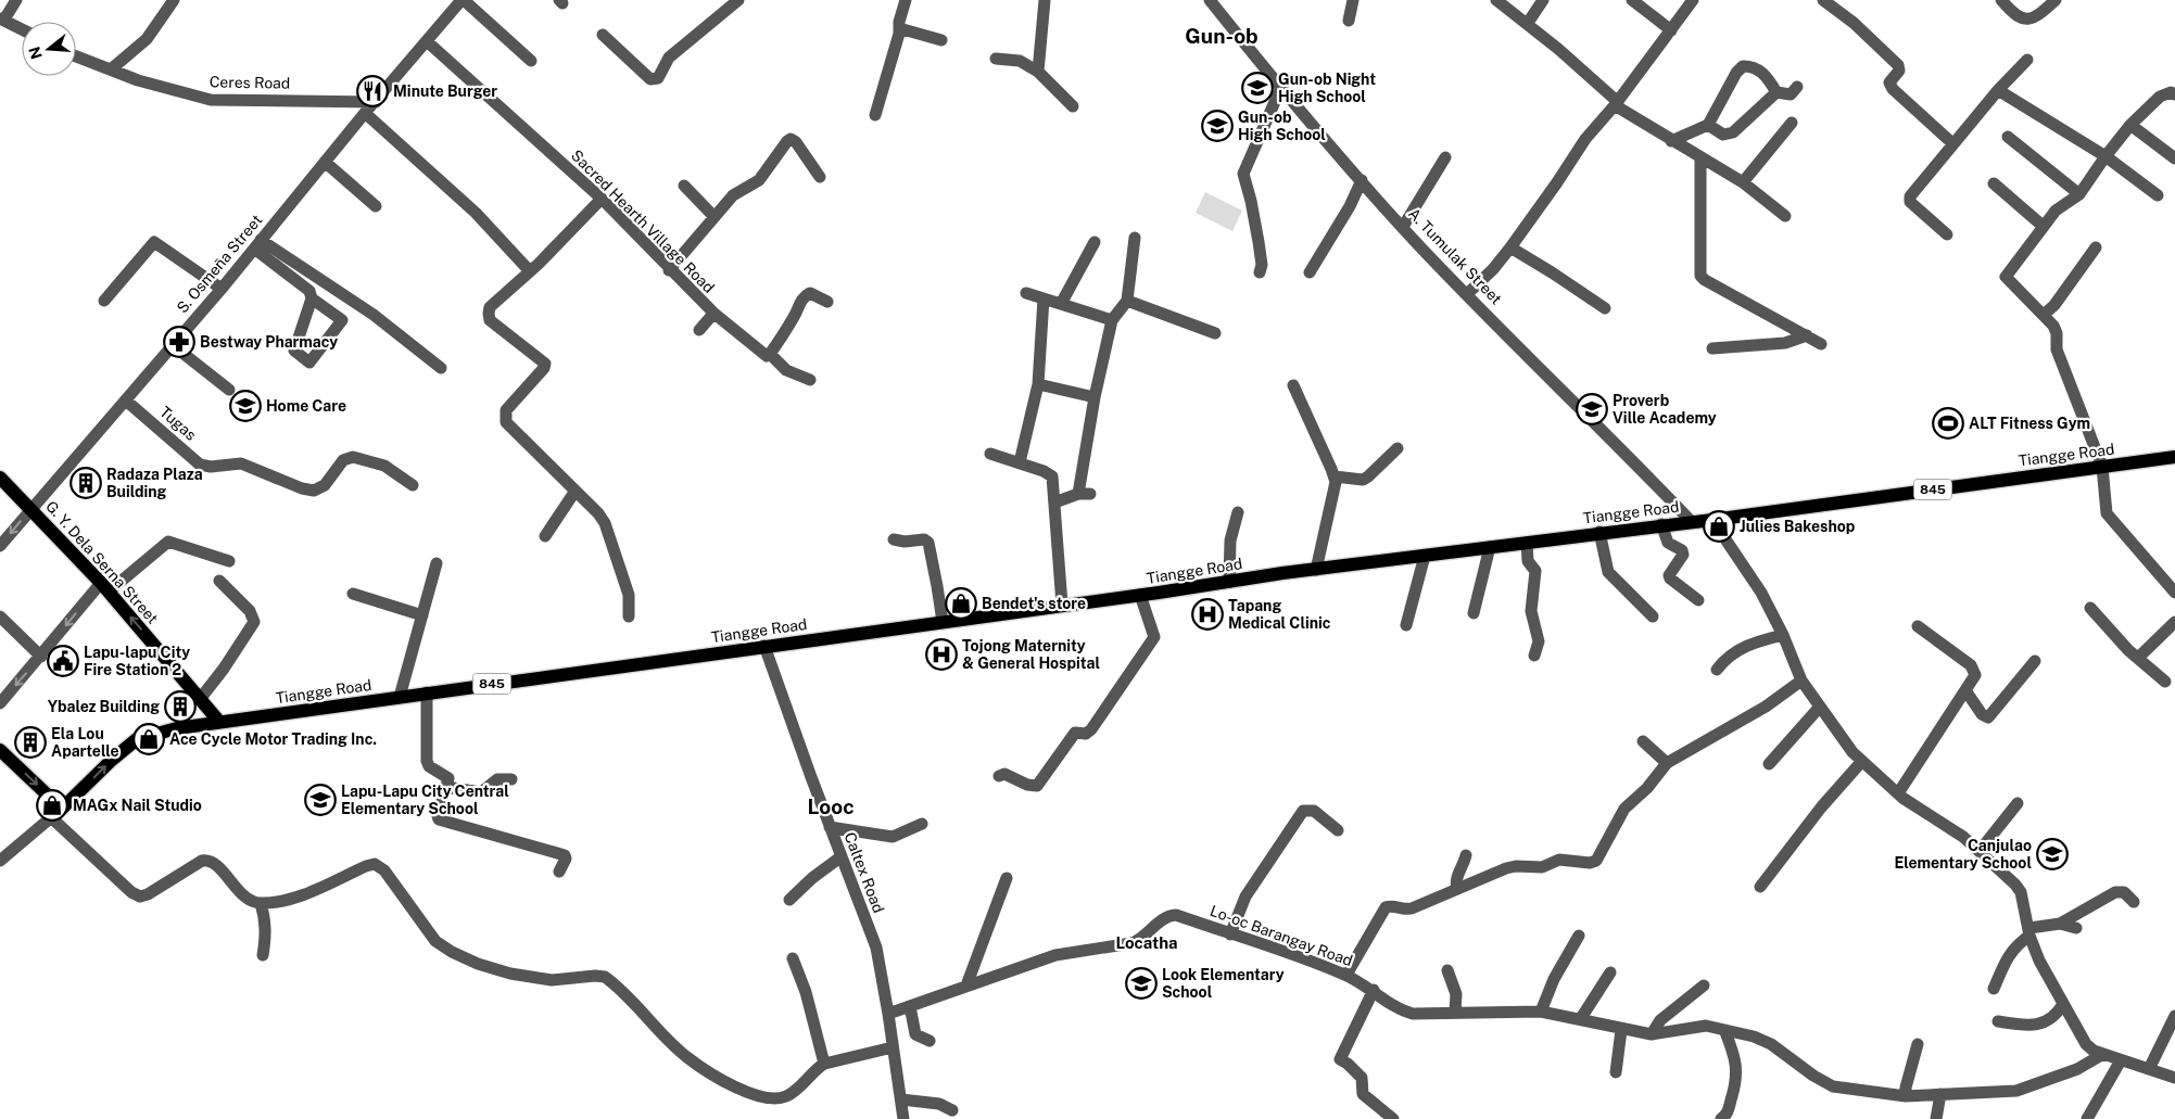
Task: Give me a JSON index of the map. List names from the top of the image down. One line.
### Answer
{"streets":{"main road":["Tiangge Road","845","G. Y. Dela Serna Street"],"street":["Ceres Road","Sacred Hearth Village Road","A. Tumulak Street","S. Osmeña Street","Tugas","Caltex Road","Lo-oc Barangay Road"]},"crossings":[["Ceres Road","S. Osmeña Street"],["Sacred Hearth Village Road","S. Osmeña Street"],["A. Tumulak Street","Tiangge Road"],["S. Osmeña Street","Tugas"],["S. Osmeña Street","G. Y. Dela Serna Street"],["Tiangge Road","G. Y. Dela Serna Street"],["Tiangge Road","Caltex Road"],["Caltex Road","Lo-oc Barangay Road"]],"one_way":["G. Y. Dela Serna Street"],"districts":["Gun-ob","Looc","Locatha"],"places":{"school or university":["Gun-ob Night High School","Gun-ob High School","Home Care","Proverb Ville Academy","Lapu-Lapu City Central Elementary School","Canjulao Elementary School","Look Elementary School"],"restaurant":["Minute Burger"],"pharmacy":["Bestway Pharmacy"],"sports":["ALT Fitness Gym"],"building":["Radaza Plaza Building","Ybalez Building","Ela Lou Apartelle"],"shop":["Julies Bakeshop","Bendet's store","Ace Cycle Motor Trading Inc.","MAGx Nail Studio"],"hospital":["Tapang Medical Clinic","Tojong Maternity & General Hospital"],"public building":["Lapu-lapu City Fire Station 2"]},"north":"left"}
